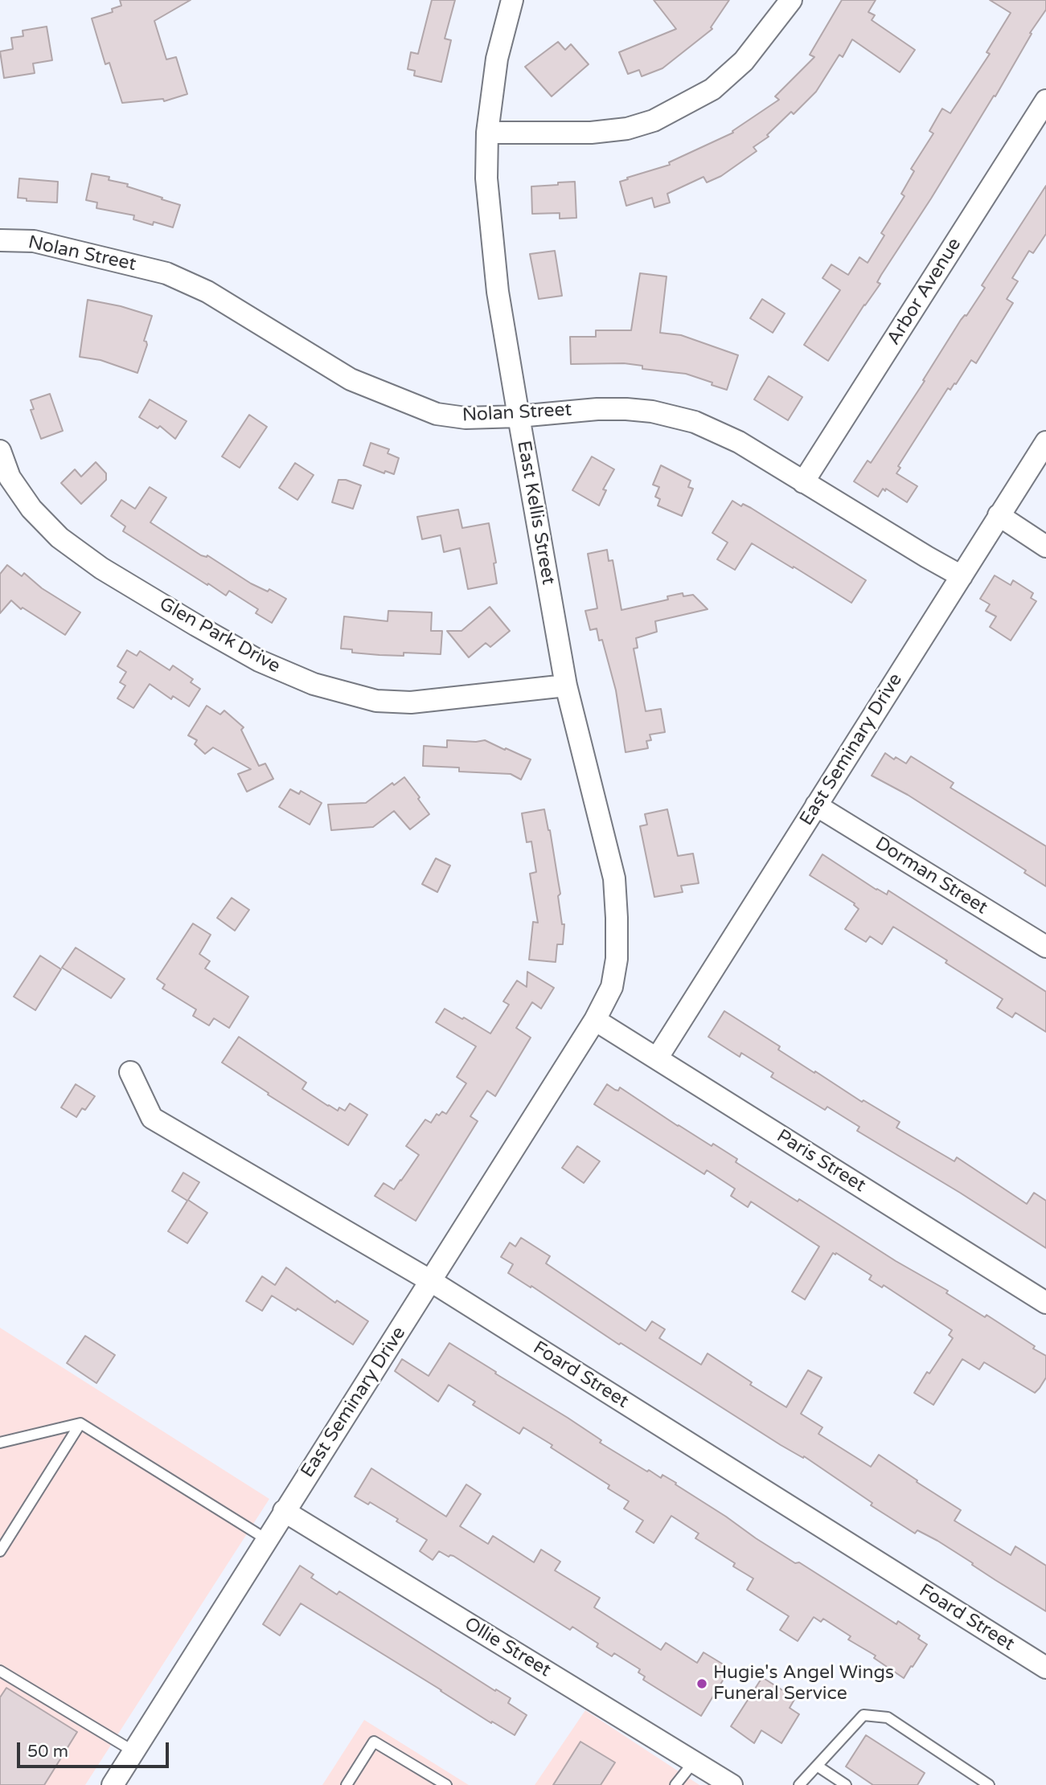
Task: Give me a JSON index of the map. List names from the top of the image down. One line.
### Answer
{"streets":{"street":["Nolan Street","Arbor Avenue","East Kellis Street","Glen Park Drive","East Seminary Drive","Dorman Street","Paris Street","Foard Street","Ollie Street"]},"crossings":[["Nolan Street","Arbor Avenue"],["Nolan Street","East Kellis Street"],["Nolan Street","East Seminary Drive"],["East Kellis Street","Glen Park Drive"],["East Kellis Street","East Seminary Drive"],["East Kellis Street","Paris Street"],["East Seminary Drive","Dorman Street"],["East Seminary Drive","Paris Street"],["East Seminary Drive","Foard Street"],["East Seminary Drive","Ollie Street"]],"places":["Hugie's Angel Wings Funeral Service"],"scale_bar":"50 m"}
